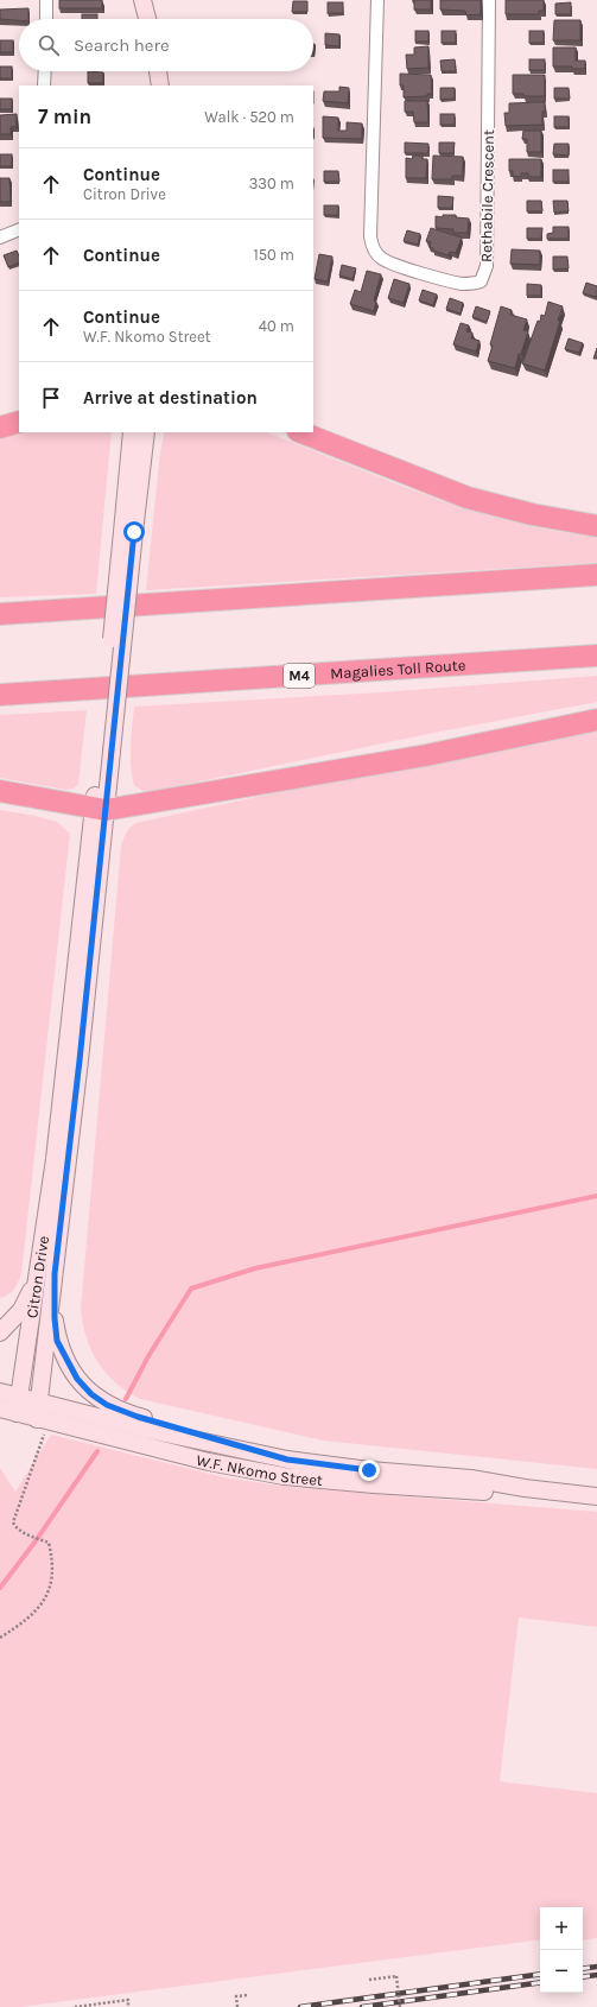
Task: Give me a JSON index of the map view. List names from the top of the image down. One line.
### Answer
{"streets":{"highway":["Magalies Toll Route","M4"],"main road":["Citron Drive","W.F. Nkomo Street"],"street":["Rethabile Crescent"]},"crossings":[["Citron Drive","W.F. Nkomo Street"]],"page":{"search":"Search here","heading":["7 min","Walk · 520 m"],"list":[["Continue","Citron Drive","330 m"],["Continue","150 m"],["Continue","W.F. Nkomo Street","40 m"],"Arrive at destination"],"map_buttons":["+","−"]}}
